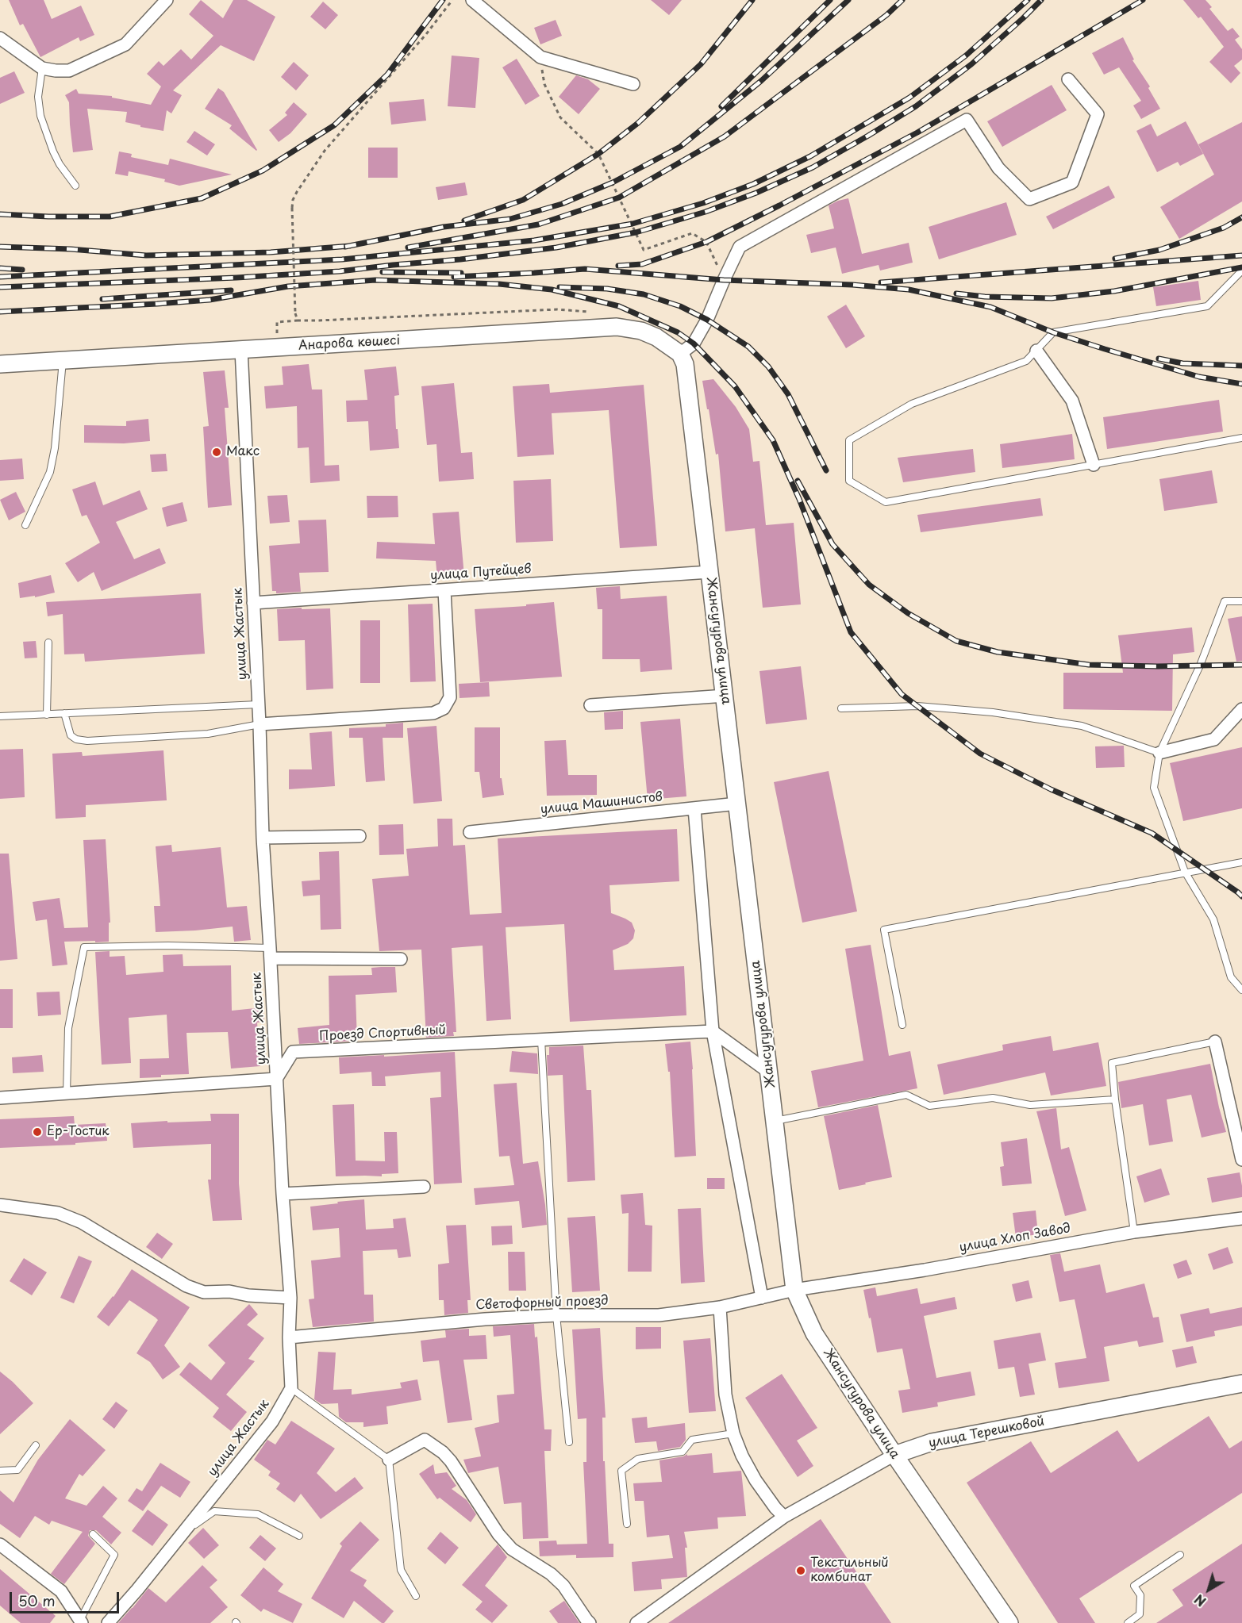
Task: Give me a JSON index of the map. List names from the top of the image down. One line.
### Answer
{"streets":{"street":["Анарова көшесі","улица Путейцев","улица Жастык","Жансугурова улица","улица Машинистов","Проезд Спортивный","улица Хлоп Завод","Светофорный проезд","улица Терешковой"]},"crossings":[["Анарова көшесі","улица Жастык"],["Анарова көшесі","Жансугурова улица"],["улица Путейцев","улица Жастык"],["улица Путейцев","Жансугурова улица"],["улица Жастык","Проезд Спортивный"],["улица Жастык","Светофорный проезд"],["Жансугурова улица","улица Машинистов"],["Жансугурова улица","улица Хлоп Завод"],["Жансугурова улица","Светофорный проезд"],["Жансугурова улица","улица Терешковой"],["улица Хлоп Завод","Светофорный проезд"]],"places":["Макс","Ер-Тостик","Текстильный комбинат"],"scale_bar":"50 m","north":"bottom left"}
